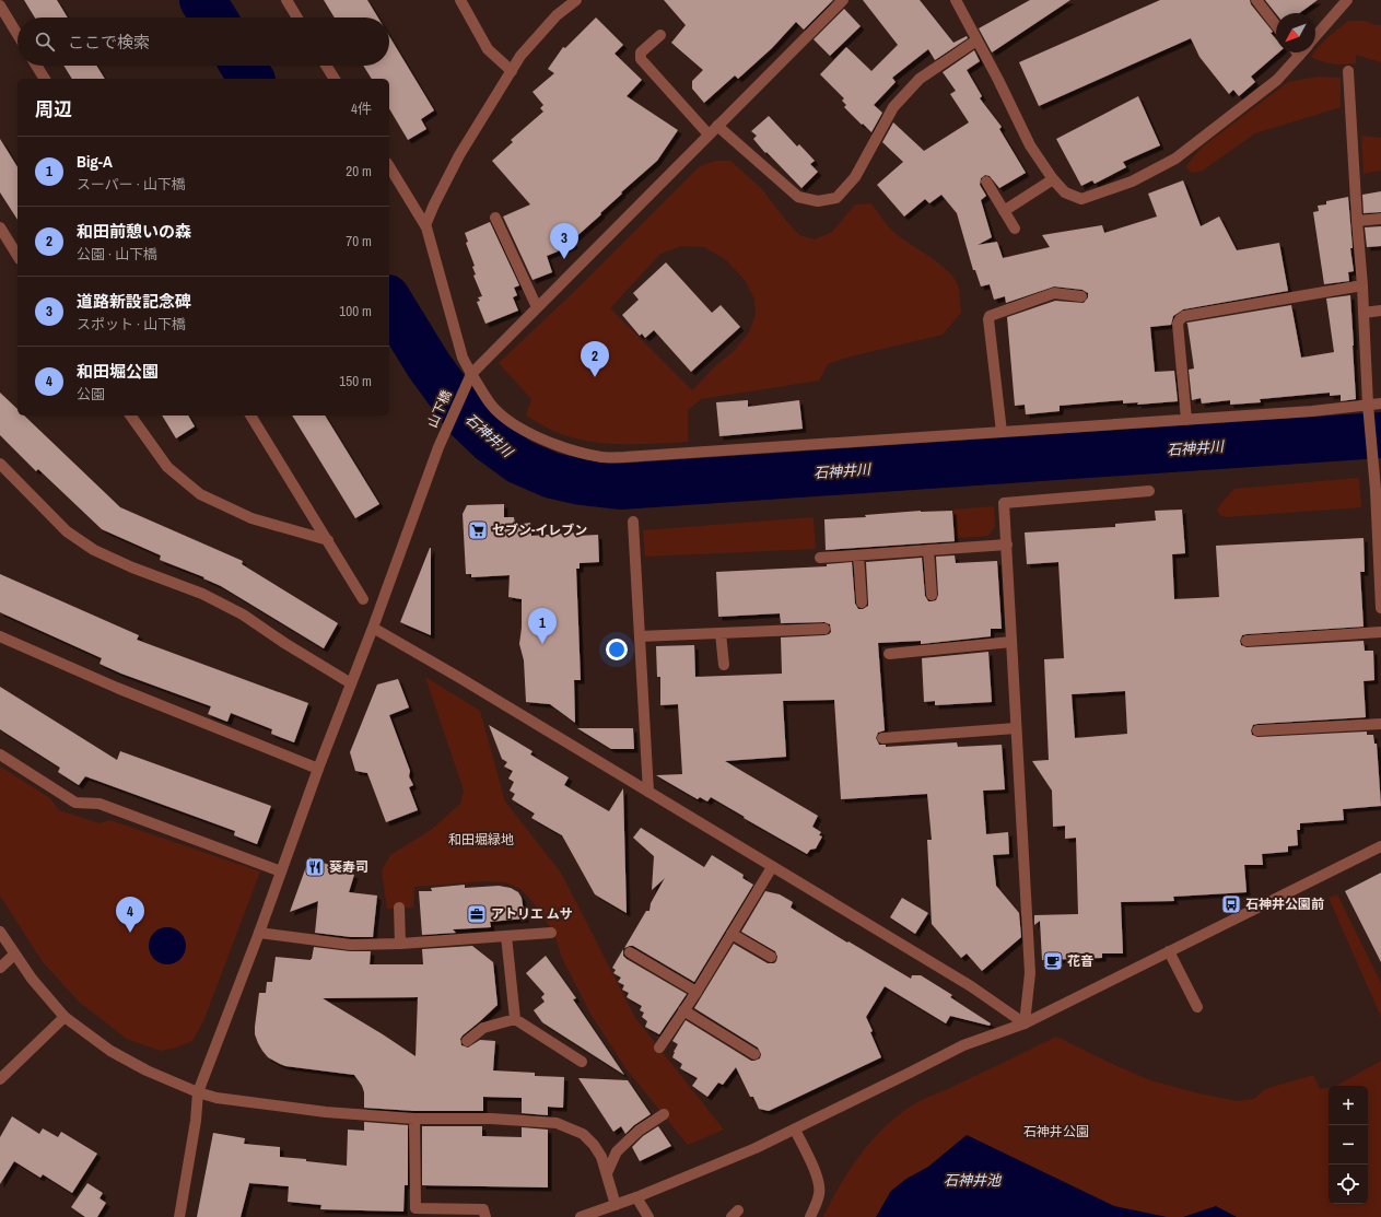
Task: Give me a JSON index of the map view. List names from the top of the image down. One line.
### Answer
{"streets":{"street":["山下橋"]},"water":["石神井川","石神井池"],"parks":["和田堀緑地","石神井公園"],"places":{"supermarket":["セブン-イレブン"],"restaurant":["葵寿司"],"bus stop":["石神井公園前"],"office":["アトリエ ムサ"],"cafe":["花音"]},"north":"bottom left","page":{"search":"ここで検索","heading":["周辺","4件"],"list":[{"mark":"1","name":"Big-A","note":"スーパー · 山下橋","value":"20 m"},{"mark":"2","name":"和田前憩いの森","note":"公園 · 山下橋","value":"70 m"},{"mark":"3","name":"道路新設記念碑","note":"スポット · 山下橋","value":"100 m"},{"mark":"4","name":"和田堀公園","note":"公園","value":"150 m"}],"pins":["3","2","1","4"],"map_buttons":["+","−"]}}
